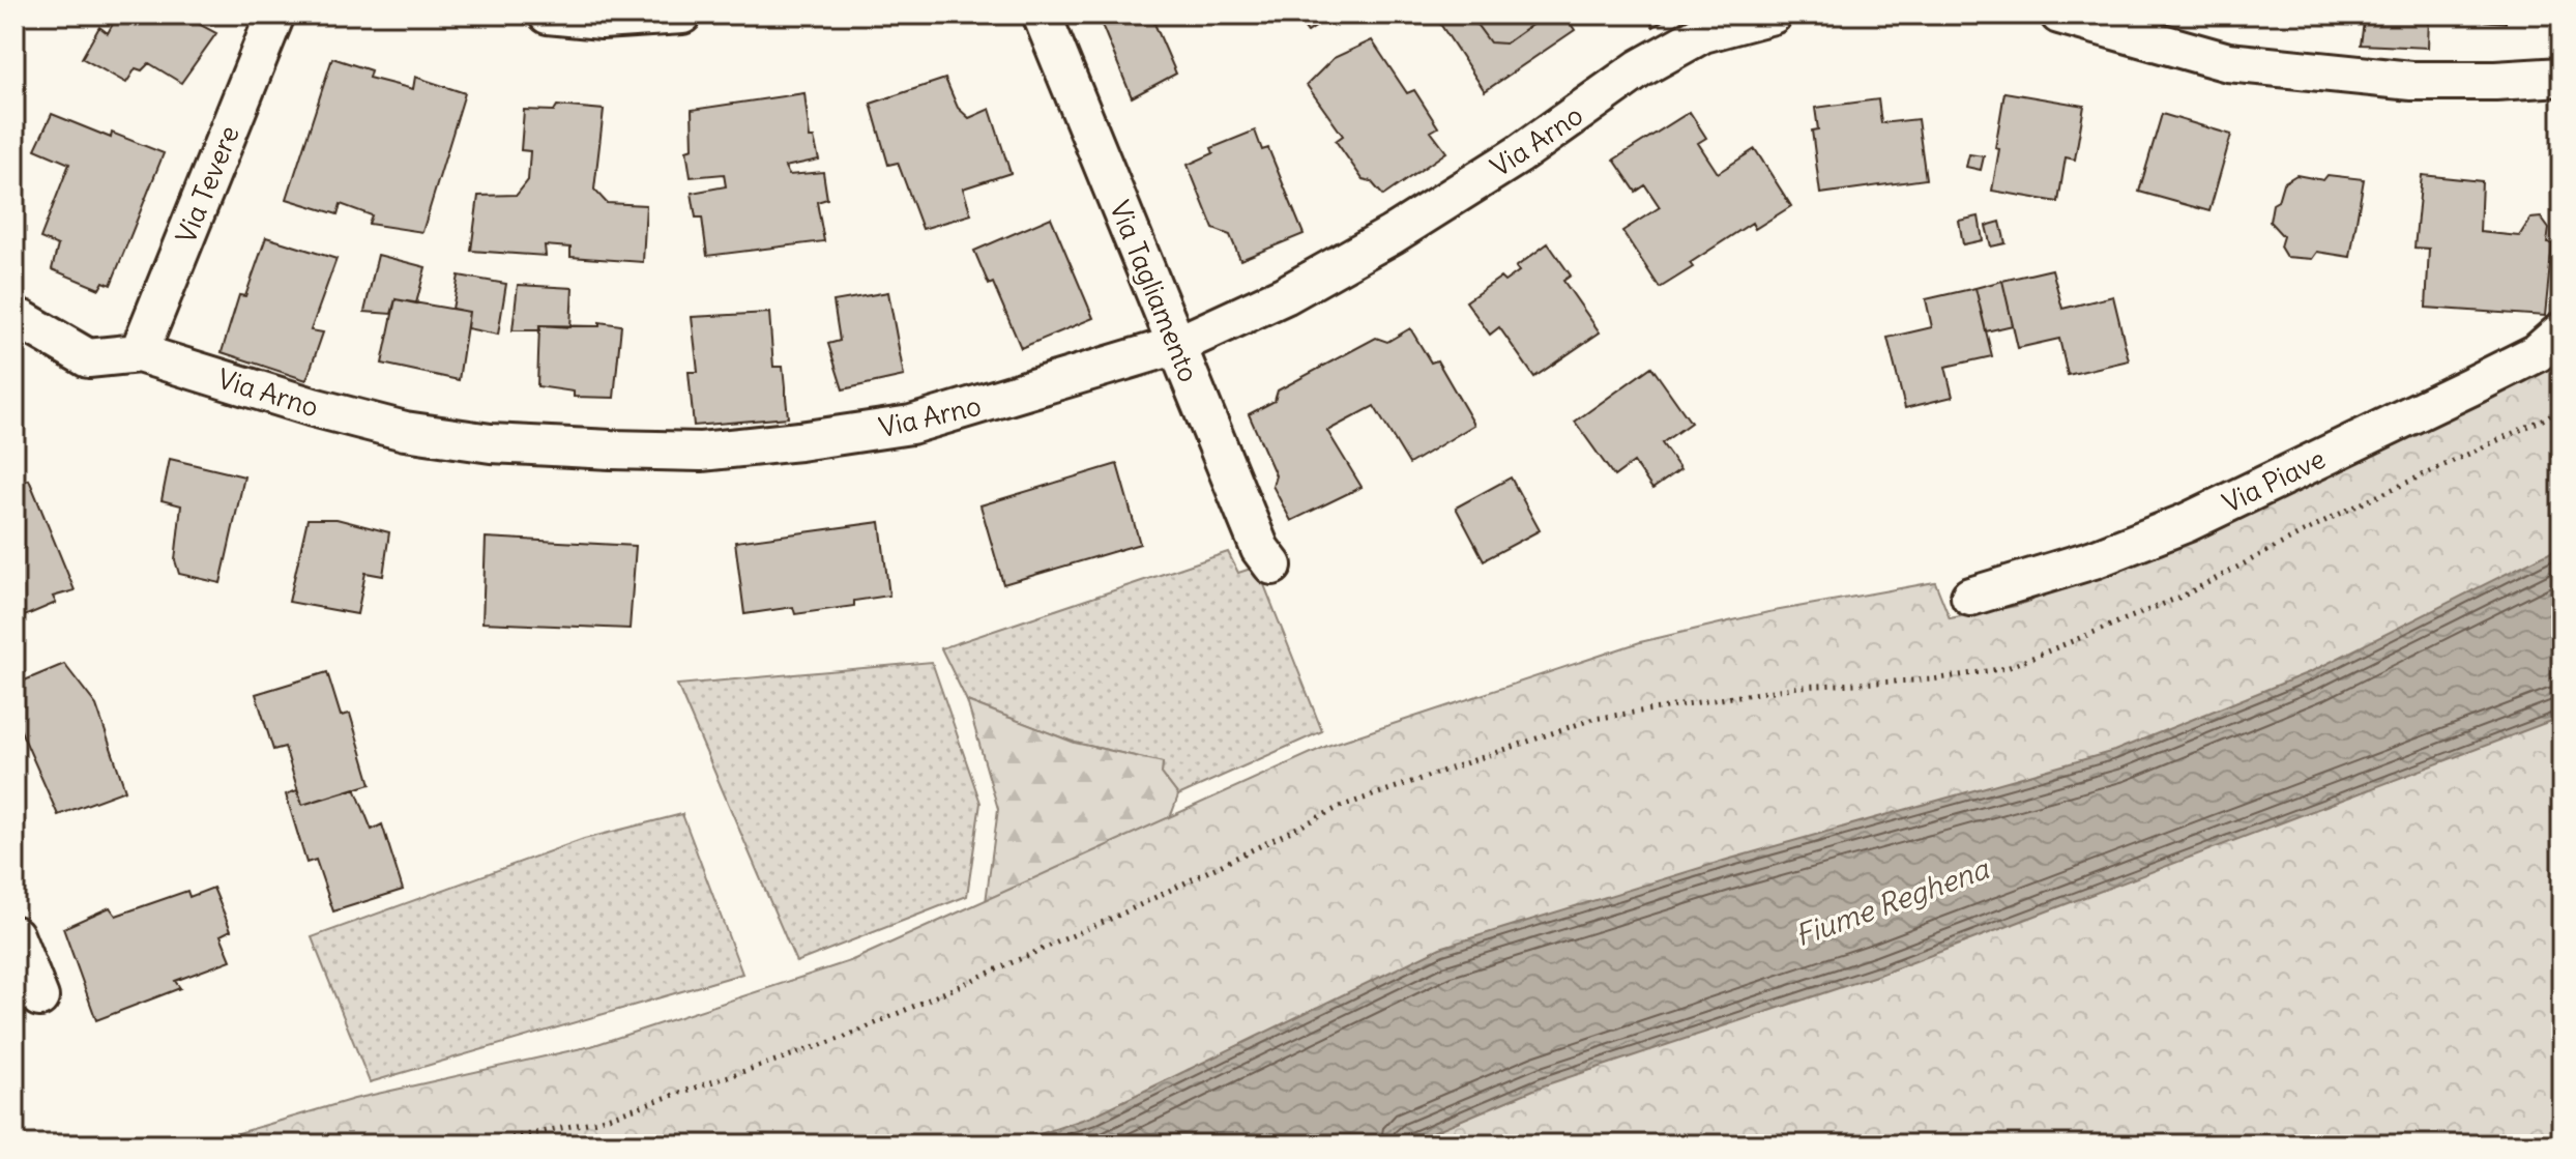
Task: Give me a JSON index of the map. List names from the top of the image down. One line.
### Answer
{"streets":{"street":["Via Arno","Via Tevere","Via Tagliamento","Via Piave"]},"crossings":[["Via Arno","Via Tevere"],["Via Arno","Via Tagliamento"]],"water":["Fiume Reghena"]}
